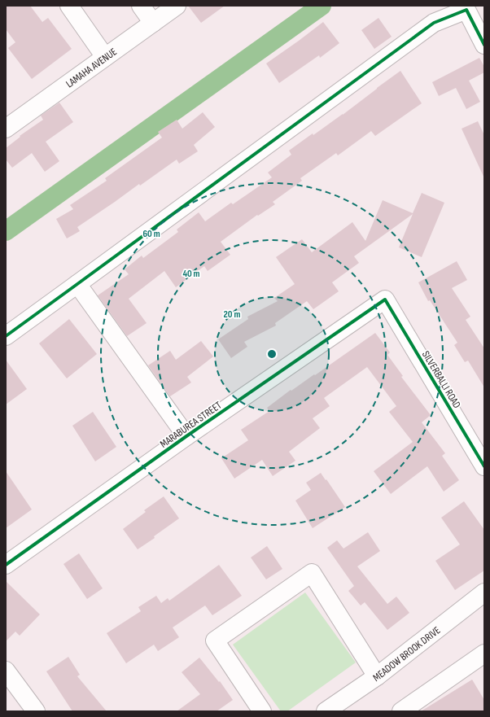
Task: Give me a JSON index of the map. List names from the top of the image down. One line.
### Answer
{"streets":{"street":["LAMAHA AVENUE","SILVERBALLI ROAD","MARABUREA STREET","MEADOW BROOK DRIVE"]},"crossings":[["SILVERBALLI ROAD","MARABUREA STREET"]],"rings":["60 m","40 m","20 m"]}
